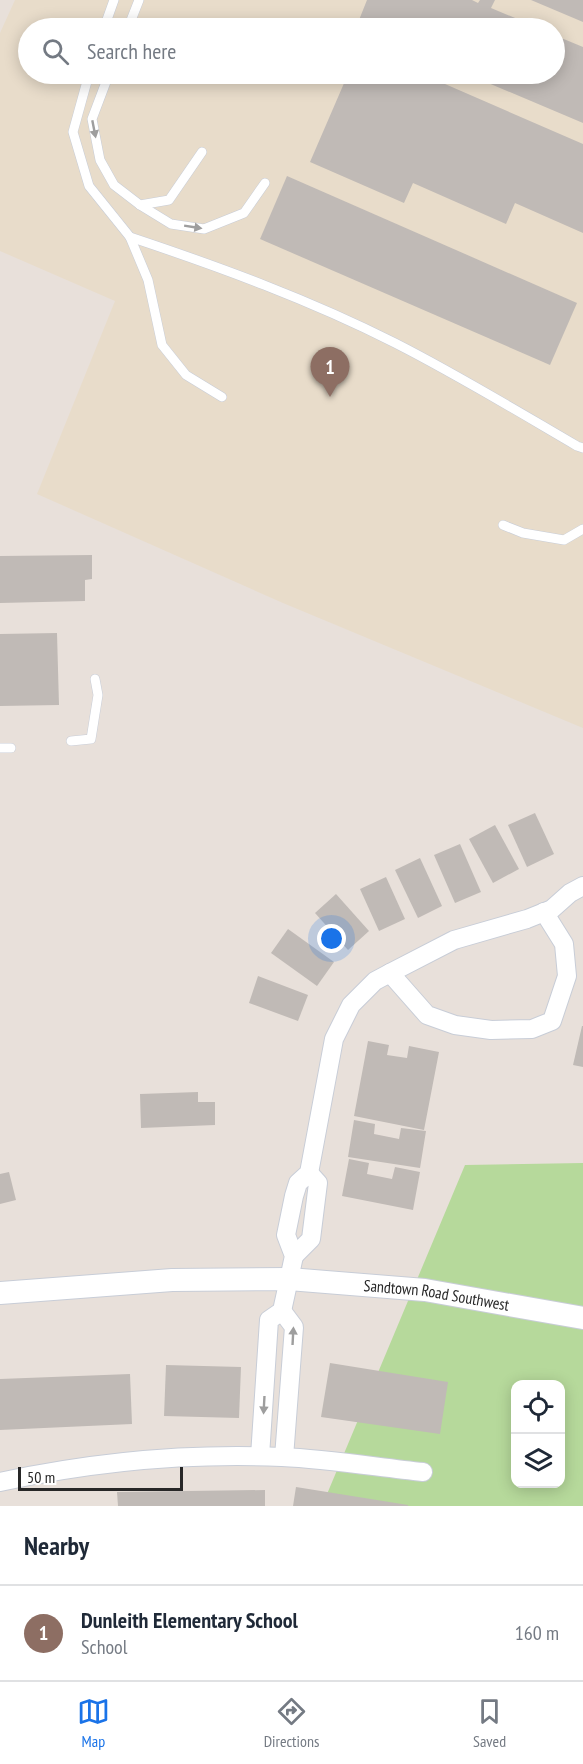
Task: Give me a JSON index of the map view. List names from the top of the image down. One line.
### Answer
{"streets":{"street":["Sandtown Road Southwest"]},"scale_bar":"50 m","page":{"search":"Search here","pins":"1","scale":"50 m","heading":"Nearby","list":[{"mark":"1","name":"Dunleith Elementary School","note":"School","value":"160 m"}],"nav":["Map","Directions","Saved"]}}
